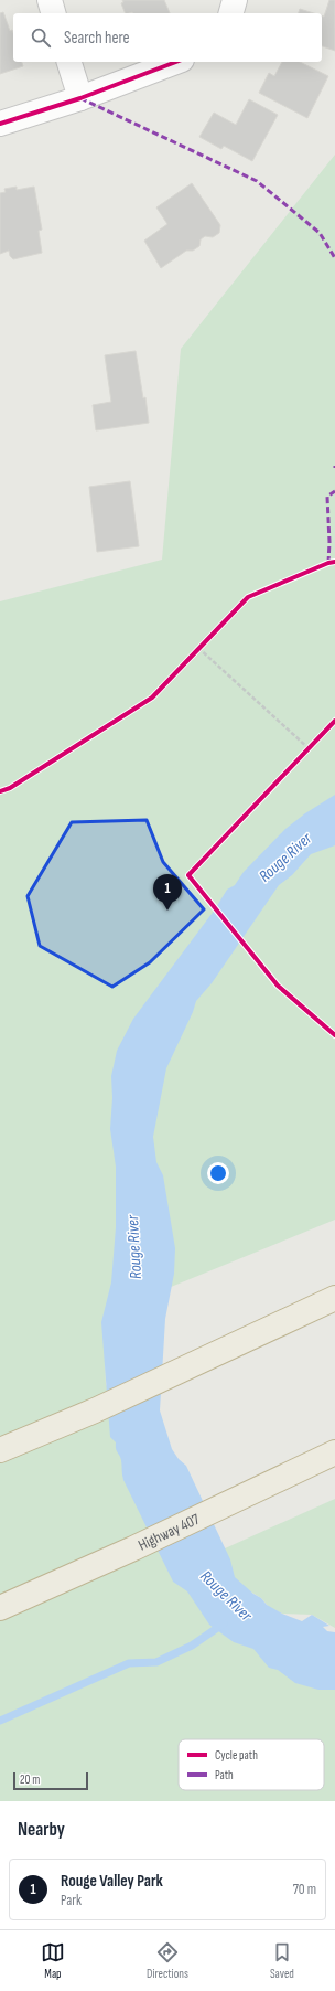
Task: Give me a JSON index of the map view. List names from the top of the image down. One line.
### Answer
{"streets":{"highway":["Highway 407"]},"water":["Rouge River"],"legend":["Cycle path","Path"],"scale_bar":"20 m","page":{"search":"Search here","pins":"1","scale":"20 m","heading":"Nearby","list":[{"mark":"1","name":"Rouge Valley Park","note":"Park","value":"70 m"}],"nav":["Map","Directions","Saved"]}}
